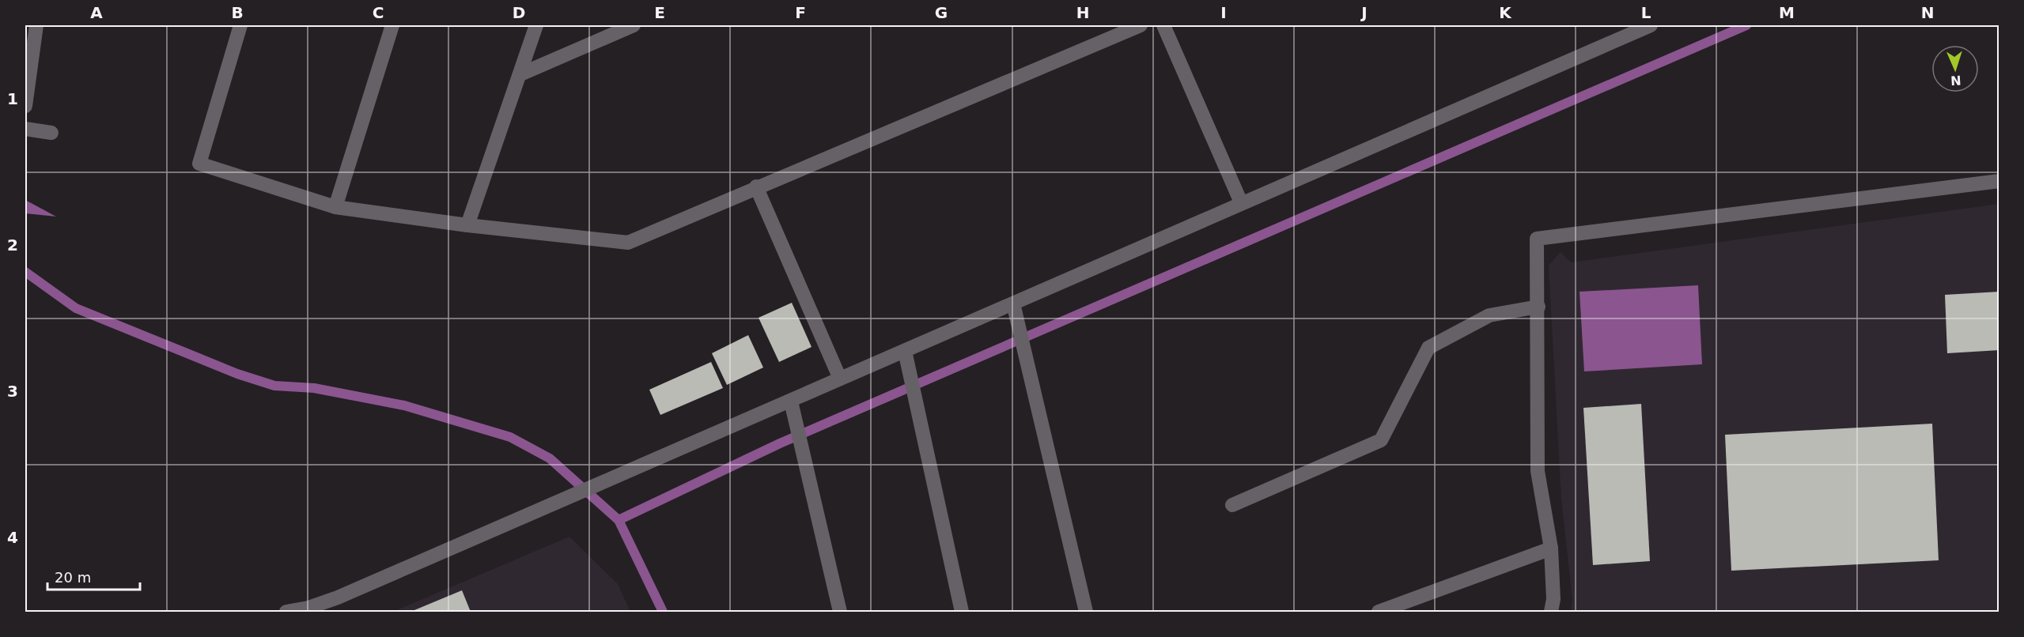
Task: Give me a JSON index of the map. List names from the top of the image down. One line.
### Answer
{"scale_bar":"20 m","north":"bottom","grid":{"columns":["A","B","C","D","E","F","G","H","I","J","K","L","M","N"],"rows":["1","2","3","4"]}}
